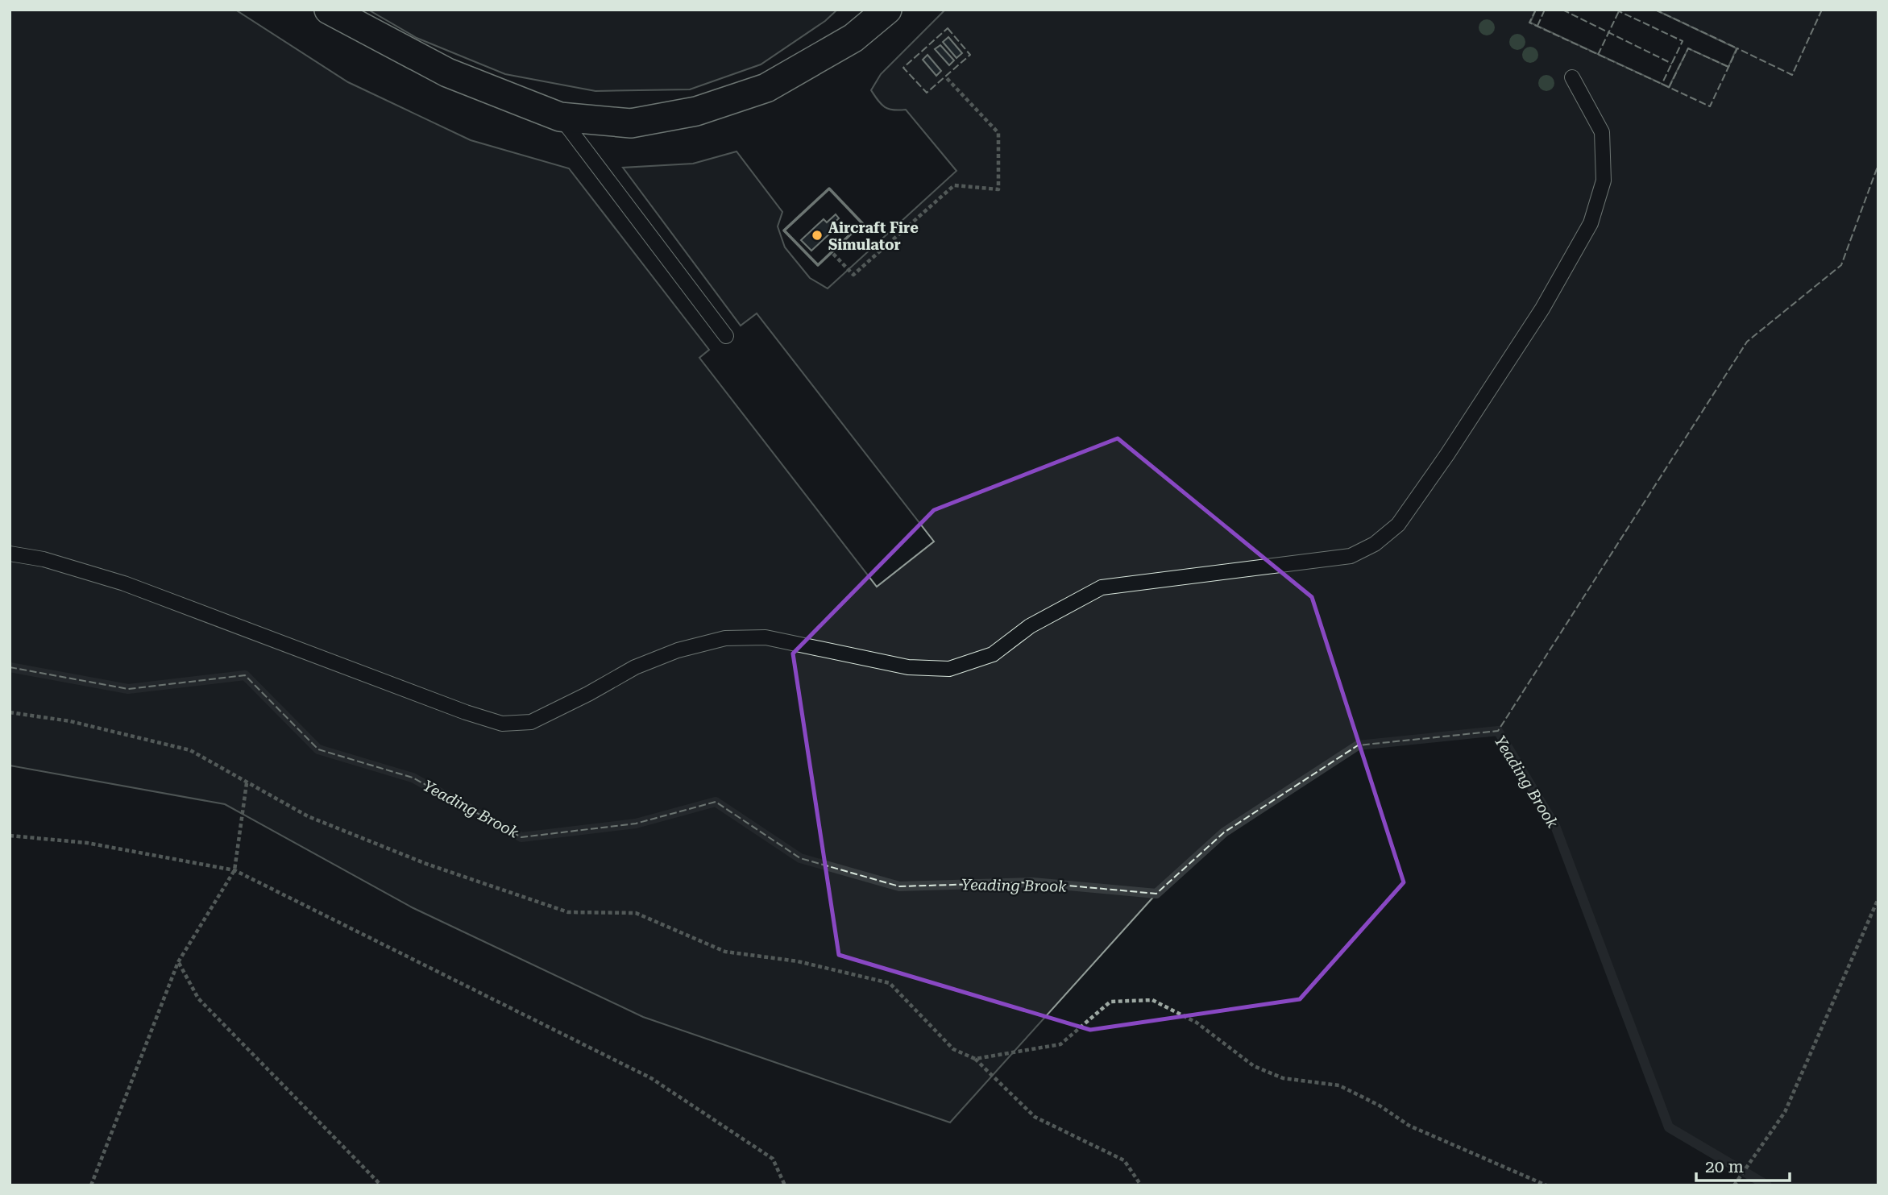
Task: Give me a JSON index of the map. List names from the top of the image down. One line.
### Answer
{"water":["Yeading Brook"],"places":["Aircraft Fire Simulator"],"scale_bar":"20 m"}
